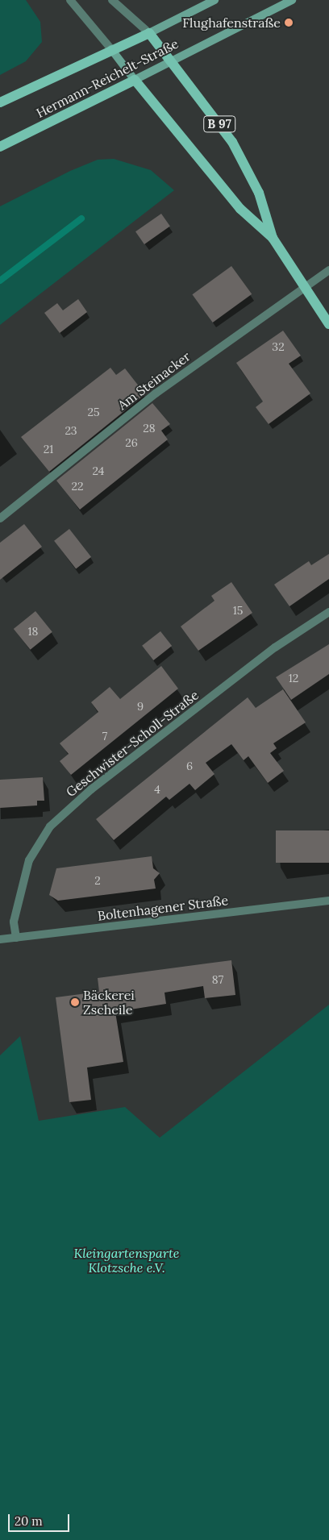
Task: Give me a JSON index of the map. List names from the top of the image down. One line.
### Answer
{"streets":{"main road":["Hermann-Reichelt-Straße","B 97"],"street":["Am Steinacker","Geschwister-Scholl-Straße","Boltenhagener Straße"]},"crossings":[["Hermann-Reichelt-Straße","B 97"],["B 97","Am Steinacker"],["Geschwister-Scholl-Straße","Boltenhagener Straße"]],"parks":["Kleingartensparte Klotzsche e.V."],"places":["Flughafenstraße","Bäckerei Zscheile"],"house_numbers":["32","25","28","23","26","21","24","22","15","18","12","9","7","6","4","2","87"],"scale_bar":"20 m"}
